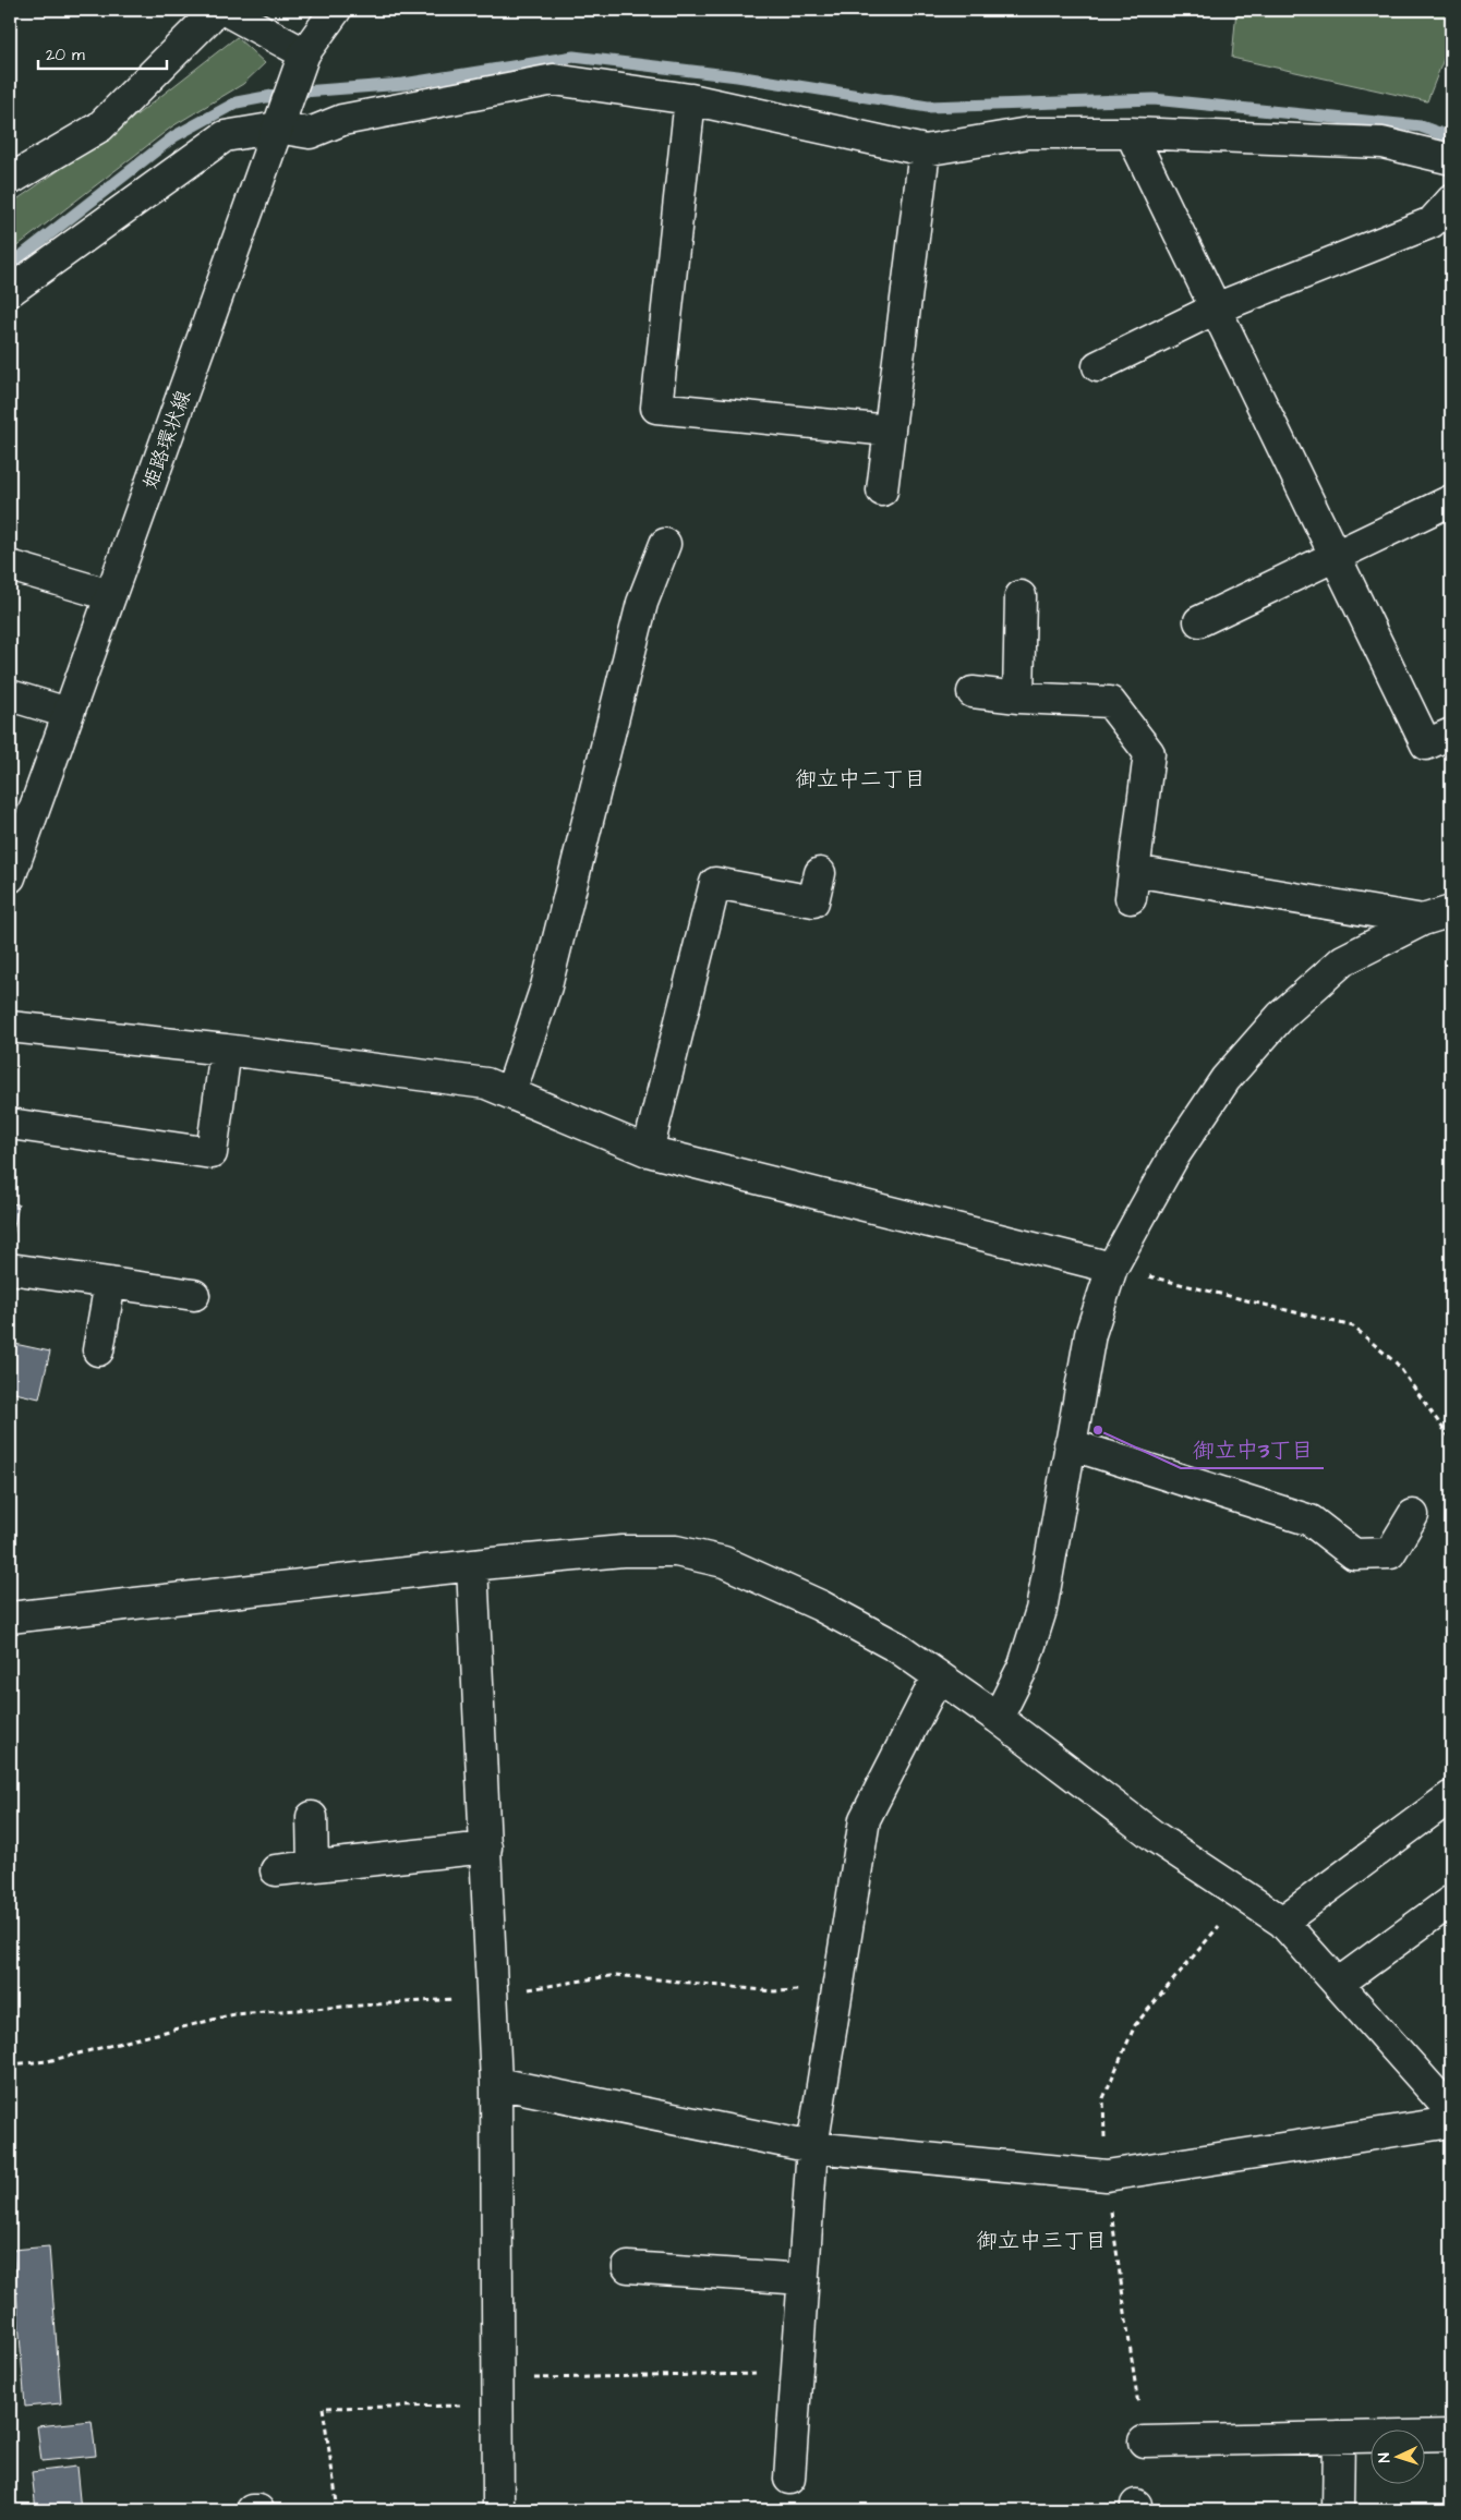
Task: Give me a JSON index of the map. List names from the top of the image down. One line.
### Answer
{"streets":{"street":["姫路環状線"]},"districts":["御立中二丁目","御立中三丁目"],"places":["御立中3丁目"],"scale_bar":"20 m","north":"left"}
